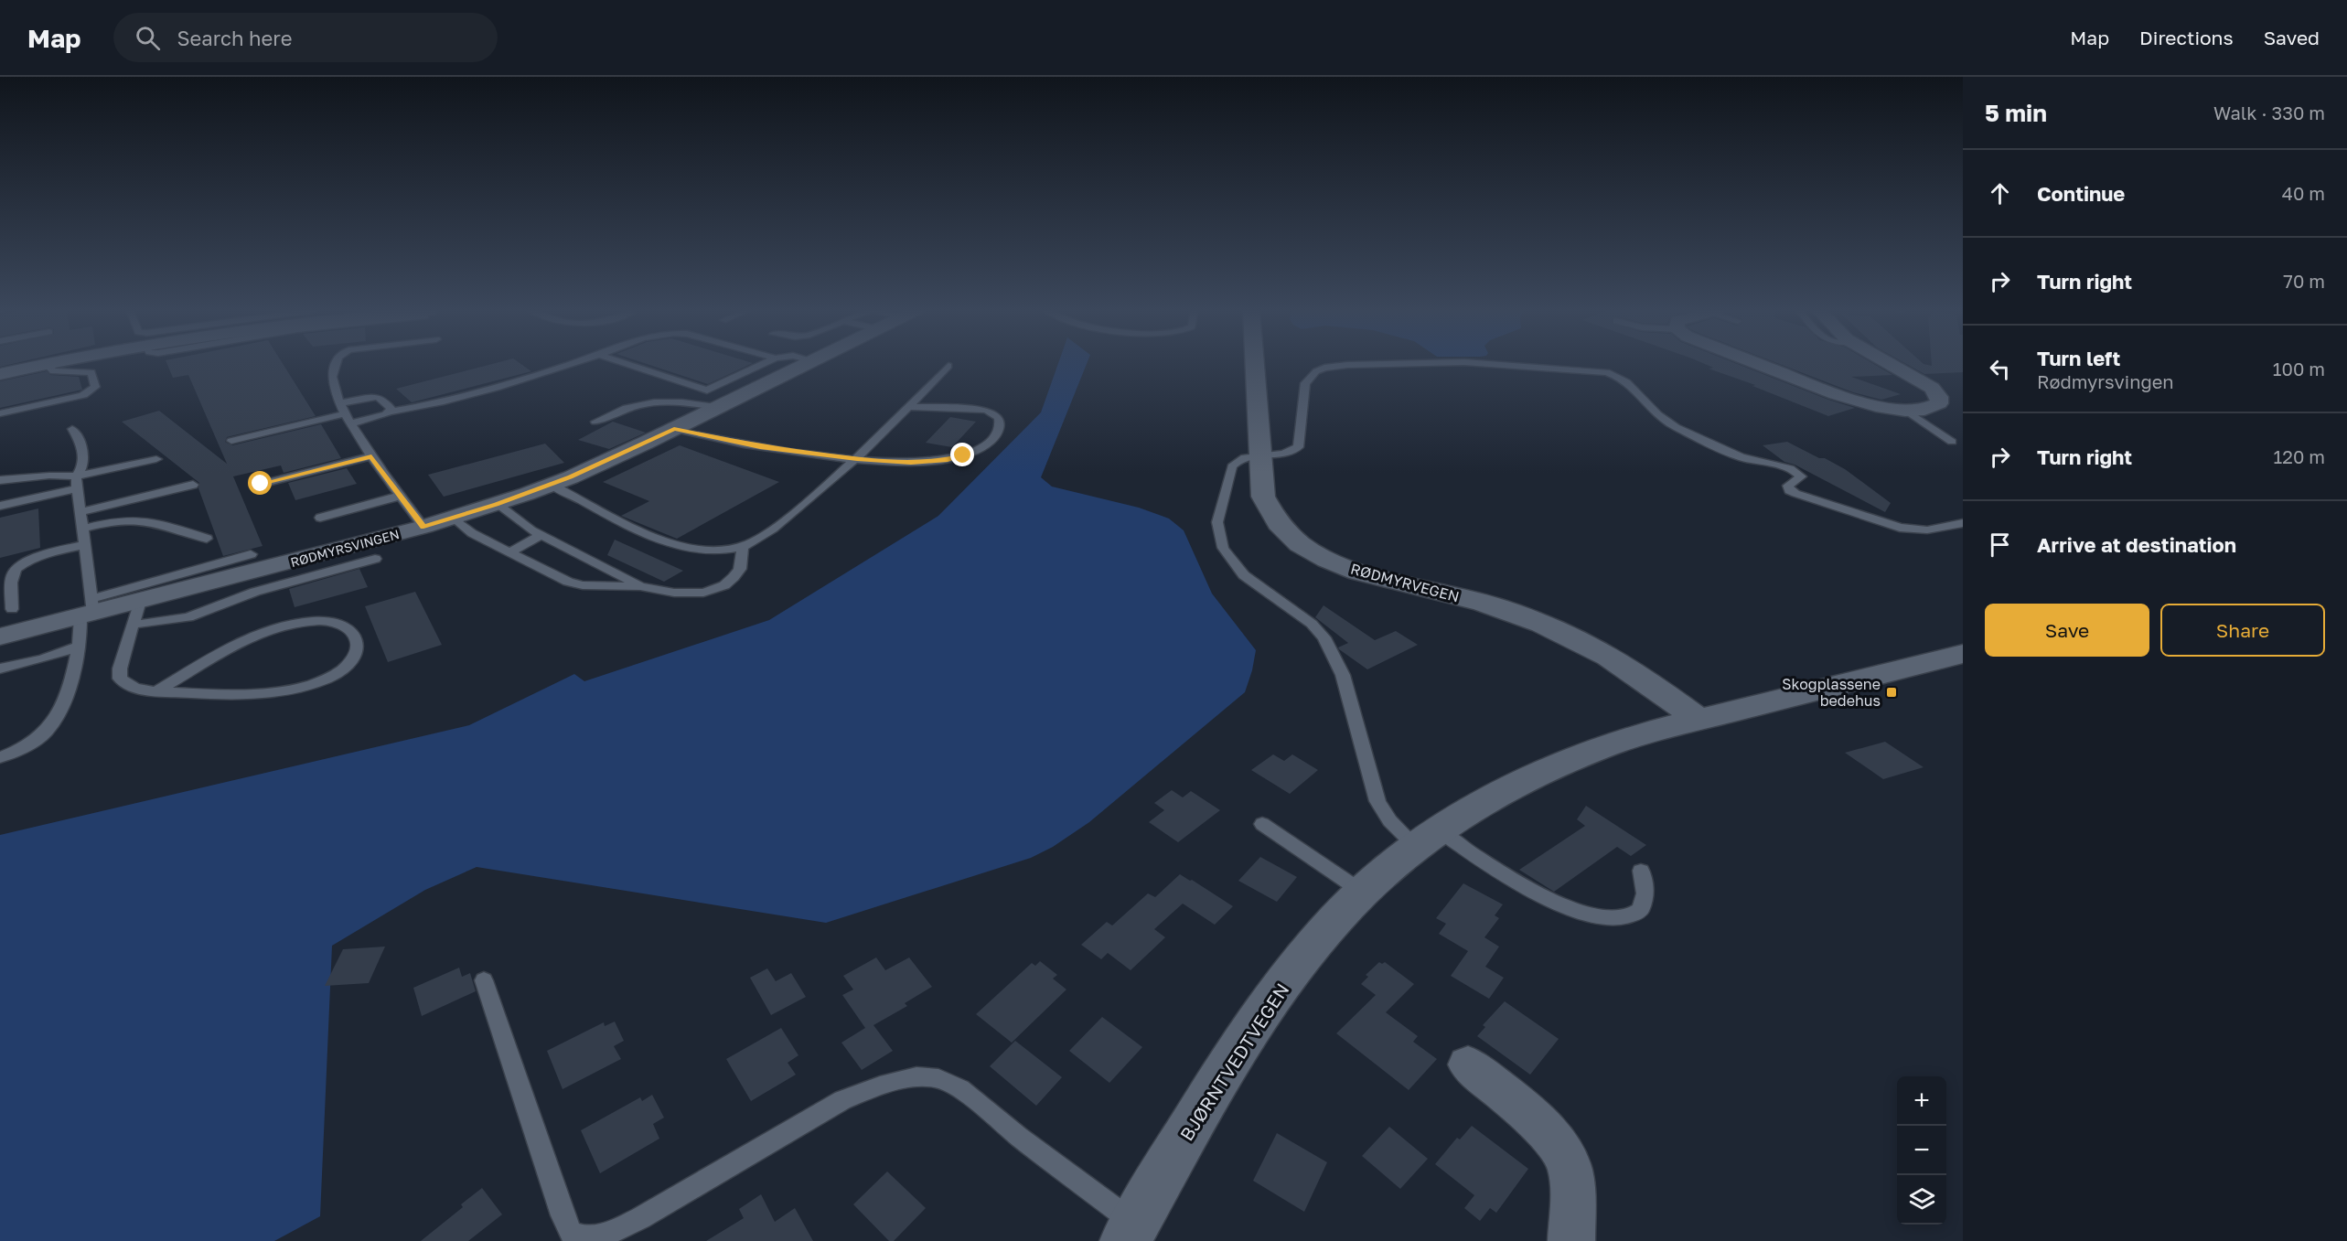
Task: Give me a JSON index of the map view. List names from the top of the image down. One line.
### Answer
{"streets":{"street":["RØDMYRSVINGEN","RØDMYRVEGEN","BJØRNTVEDTVEGEN"]},"crossings":[["RØDMYRVEGEN","BJØRNTVEDTVEGEN"]],"places":{"transit":["Skogplassene bedehus"]},"page":{"header":"Map","search":"Search here","nav":["Map","Directions","Saved"],"heading":["5 min","Walk · 330 m"],"list":[["Continue","40 m"],["Turn right","70 m"],["Turn left","Rødmyrsvingen","100 m"],["Turn right","120 m"],"Arrive at destination"],"buttons":["Save","Share"],"map_buttons":["+","−"]}}
